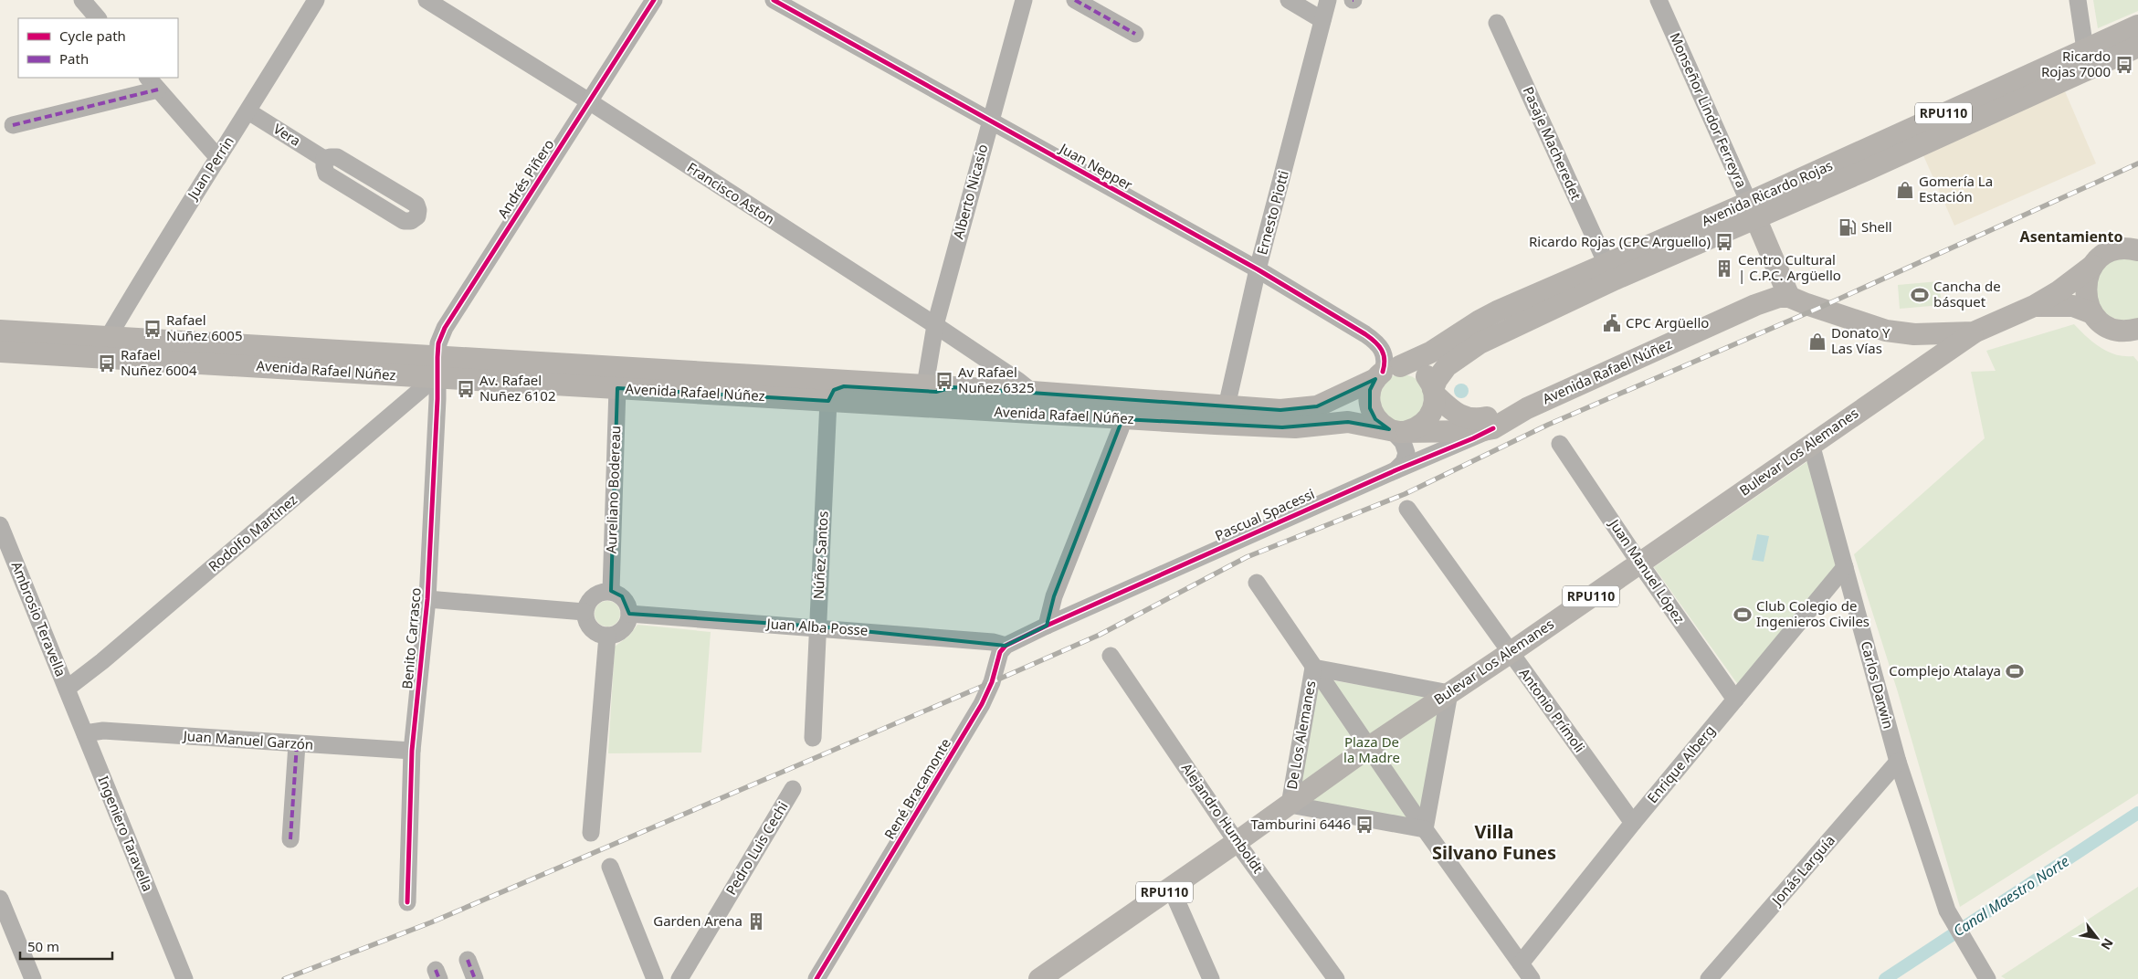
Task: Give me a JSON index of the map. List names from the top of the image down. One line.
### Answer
{"streets":{"main road":["Monseñor Lindor Ferreyra","RPU110","Avenida Ricardo Rojas","Avenida Rafael Núñez","Bulevar Los Alemanes"],"street":["Vera","Pasaje Macheredet","Juan Nepper","Juan Perrin","Andrés Piñero","Alberto Nicasio","Francisco Aston","Ernesto Piotti","Aureliano Bodereau","Pascual Spacessi","Rodolfo Martinez","Núñez Santos","Juan Manuel López","Ambrosio Teravella","Juan Alba Posse","Benito Carrasco","Carlos Darwin","Antonio Prímoli","De Los Alemanes","Juan Manuel Garzón","Enrique Alberg","René Bracamonte","Alejandro Humboldt","Ingeniero Taravella","Pedro Luis Cechi","Jonás Larguía"]},"crossings":[["Monseñor Lindor Ferreyra","Avenida Ricardo Rojas"],["Monseñor Lindor Ferreyra","Avenida Rafael Núñez"],["RPU110","Juan Nepper"],["RPU110","Avenida Ricardo Rojas"],["RPU110","Avenida Rafael Núñez"],["Vera","Juan Perrin"],["Pasaje Macheredet","Avenida Ricardo Rojas"],["Juan Nepper","Alberto Nicasio"],["Juan Nepper","Avenida Ricardo Rojas"],["Juan Nepper","Ernesto Piotti"],["Juan Nepper","Avenida Rafael Núñez"],["Juan Perrin","Avenida Rafael Núñez"],["Andrés Piñero","Francisco Aston"],["Andrés Piñero","Avenida Rafael Núñez"],["Andrés Piñero","Rodolfo Martinez"],["Andrés Piñero","Benito Carrasco"],["Alberto Nicasio","Francisco Aston"],["Alberto Nicasio","Avenida Rafael Núñez"],["Francisco Aston","Avenida Rafael Núñez"],["Avenida Ricardo Rojas","Avenida Rafael Núñez"],["Ernesto Piotti","Avenida Rafael Núñez"],["Avenida Rafael Núñez","Aureliano Bodereau"],["Avenida Rafael Núñez","Pascual Spacessi"],["Avenida Rafael Núñez","Rodolfo Martinez"],["Avenida Rafael Núñez","Núñez Santos"],["Avenida Rafael Núñez","Benito Carrasco"],["Bulevar Los Alemanes","Juan Manuel López"],["Bulevar Los Alemanes","Carlos Darwin"],["Bulevar Los Alemanes","Antonio Prímoli"],["Bulevar Los Alemanes","De Los Alemanes"],["Bulevar Los Alemanes","Alejandro Humboldt"],["Aureliano Bodereau","Juan Alba Posse"],["Rodolfo Martinez","Ambrosio Teravella"],["Rodolfo Martinez","Benito Carrasco"],["Rodolfo Martinez","Ingeniero Taravella"],["Núñez Santos","Juan Alba Posse"],["Juan Manuel López","Enrique Alberg"],["Ambrosio Teravella","Ingeniero Taravella"],["Juan Alba Posse","René Bracamonte"],["Benito Carrasco","Juan Manuel Garzón"],["Carlos Darwin","Enrique Alberg"],["Carlos Darwin","Jonás Larguía"],["Antonio Prímoli","Enrique Alberg"],["Juan Manuel Garzón","Ingeniero Taravella"]],"districts":["Asentamiento","Villa Silvano Funes"],"water":["Canal Maestro Norte"],"parks":["Plaza De la Madre"],"places":{"bus stop":["Ricardo Rojas 7000","Ricardo Rojas (CPC Arguello)","Rafael Nuñez 6005","Rafael Nuñez 6004","Av Rafael Nuñez 6325","Av. Rafael Nuñez 6102","Tamburini 6446"],"shop":["Gomería La Estación","Donato Y Las Vías"],"fuel station":["Shell"],"building":["Centro Cultural | C.P.C. Argüello","Garden Arena"],"sports":["Cancha de básquet","Club Colegio de Ingenieros Civiles","Complejo Atalaya"],"public building":["CPC Argüello"]},"legend":["Cycle path","Path"],"scale_bar":"50 m","north":"bottom right"}
